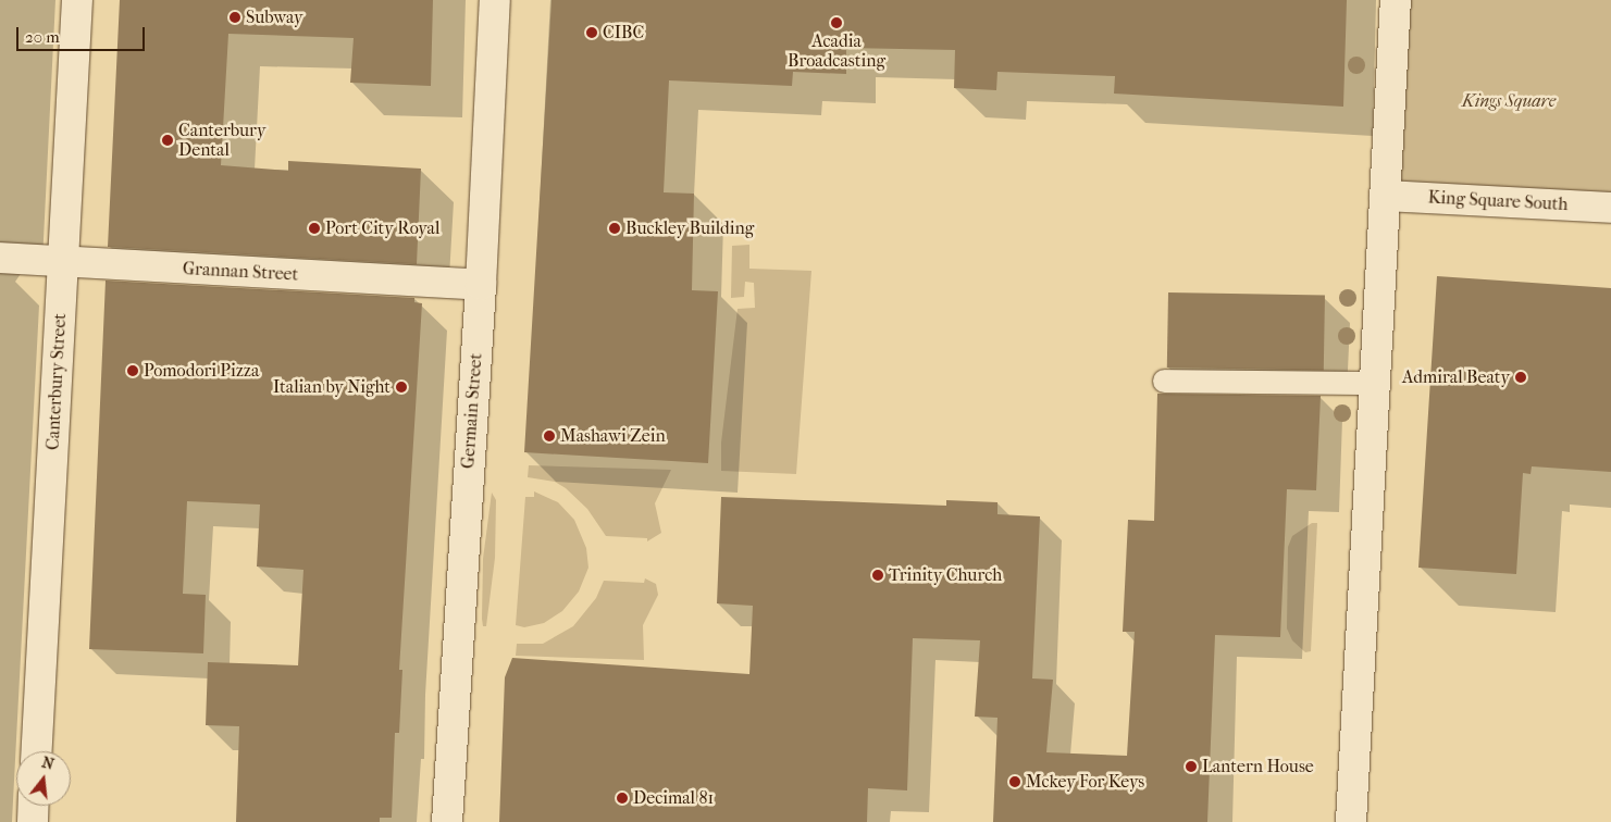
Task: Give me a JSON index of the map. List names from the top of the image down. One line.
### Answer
{"streets":{"street":["King Square South","Grannan Street","Canterbury Street","Germain Street"]},"crossings":[["Grannan Street","Canterbury Street"],["Grannan Street","Germain Street"]],"parks":["Kings Square"],"places":["Subway","Acadia Broadcasting","CIBC","Canterbury Dental","Port City Royal","Buckley Building","Pomodori Pizza","Admiral Beaty","Italian by Night","Mashawi Zein","Trinity Church","Lantern House","Mckey For Keys","Decimal 81"],"scale_bar":"20 m","north":"top"}
